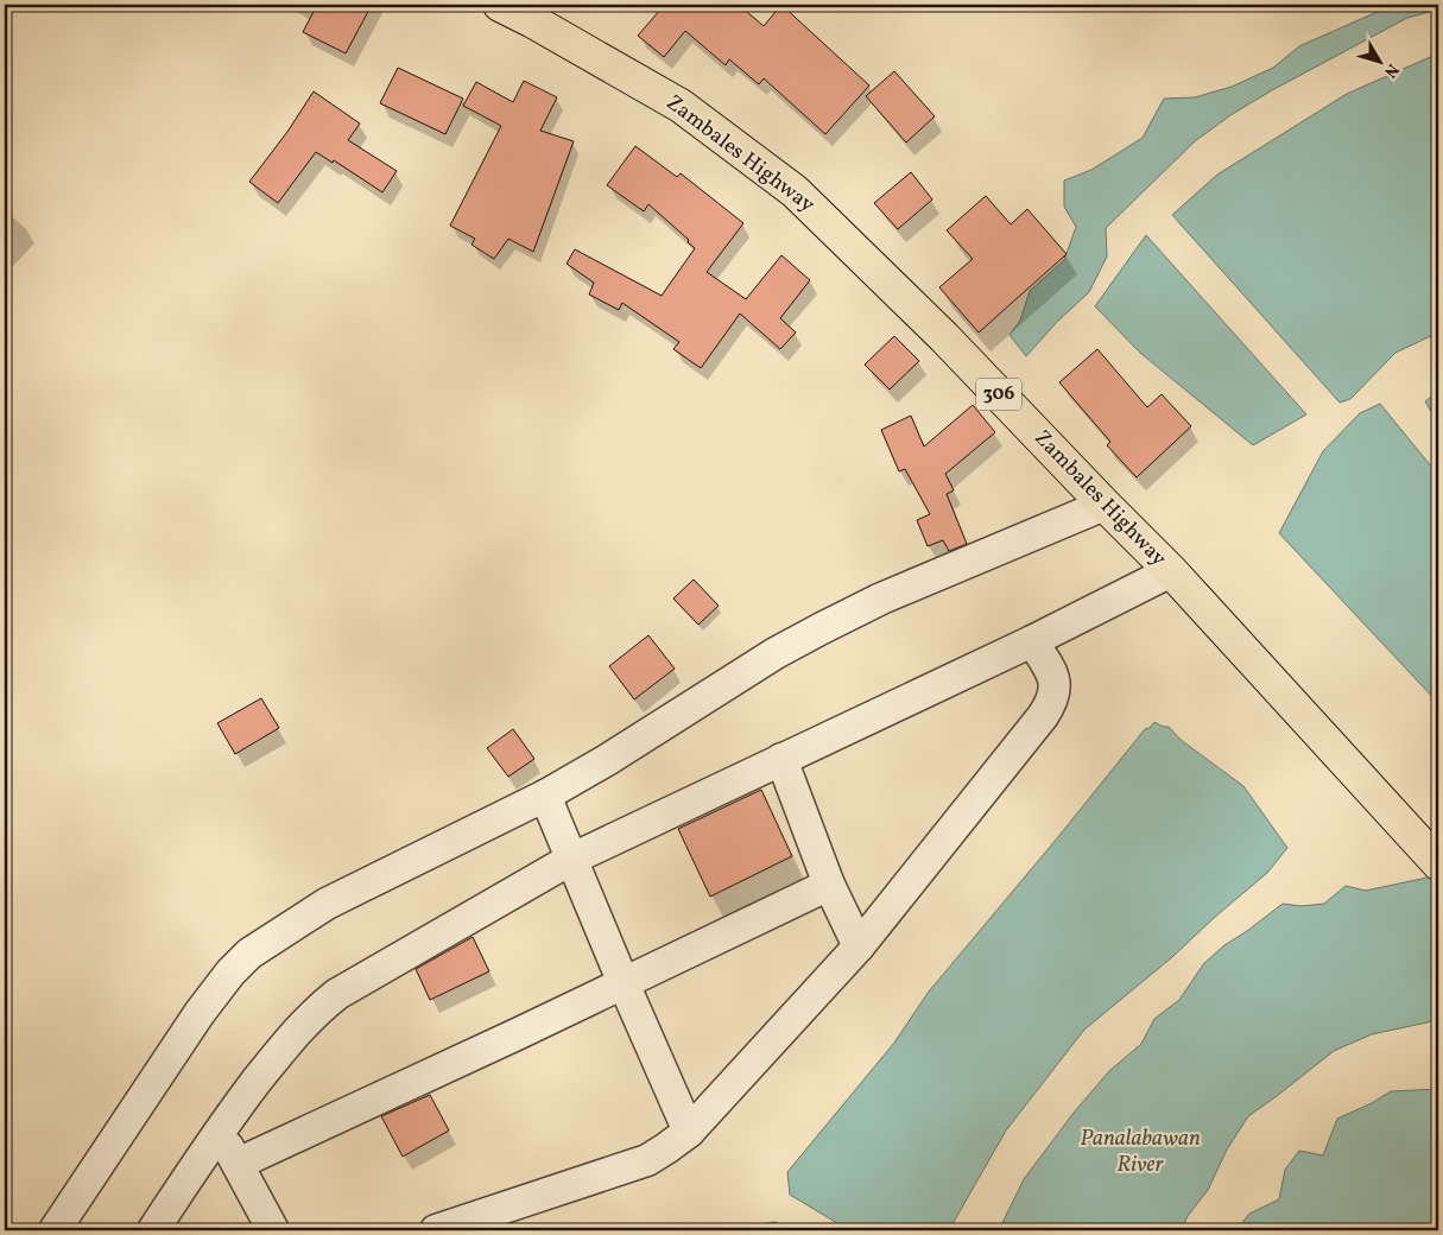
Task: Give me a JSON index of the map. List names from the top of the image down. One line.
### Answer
{"streets":{"main road":["Zambales Highway","306"]},"water":["Panalabawan River"],"north":"bottom right"}
